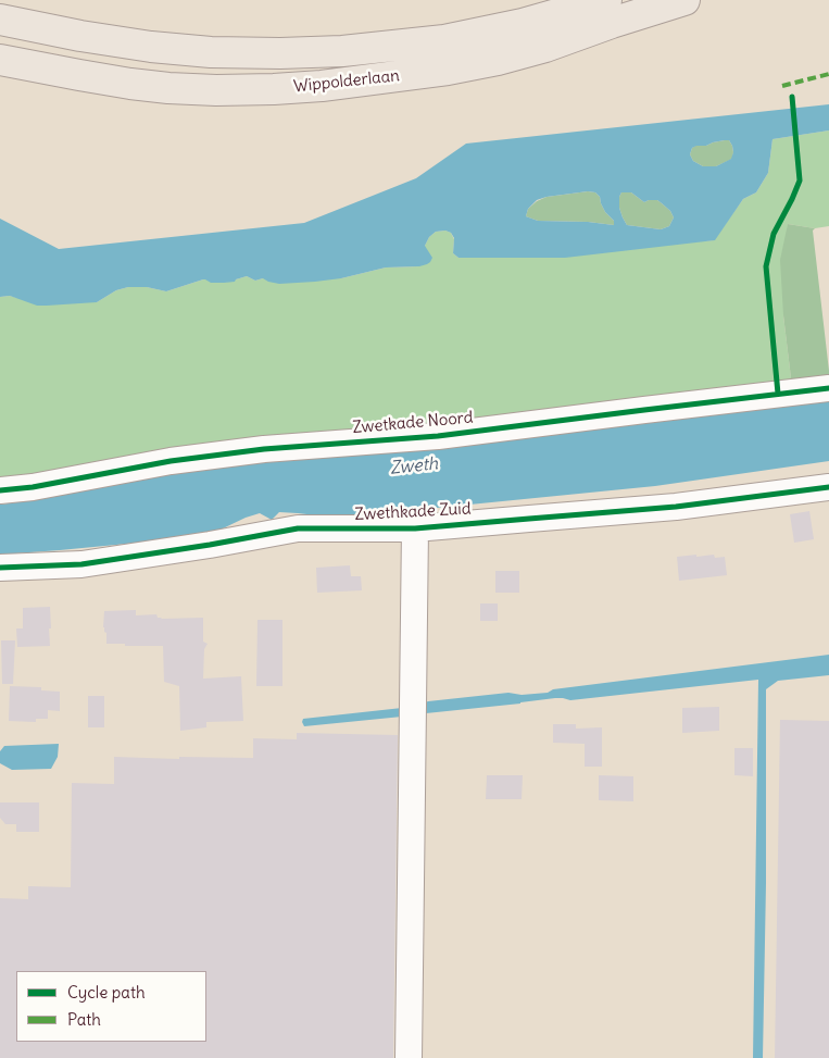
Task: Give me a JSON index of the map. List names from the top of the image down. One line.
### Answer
{"streets":{"main road":["Wippolderlaan"],"street":["Zwetkade Noord","Zwethkade Zuid"]},"water":["Zweth"],"legend":["Cycle path","Path"]}
